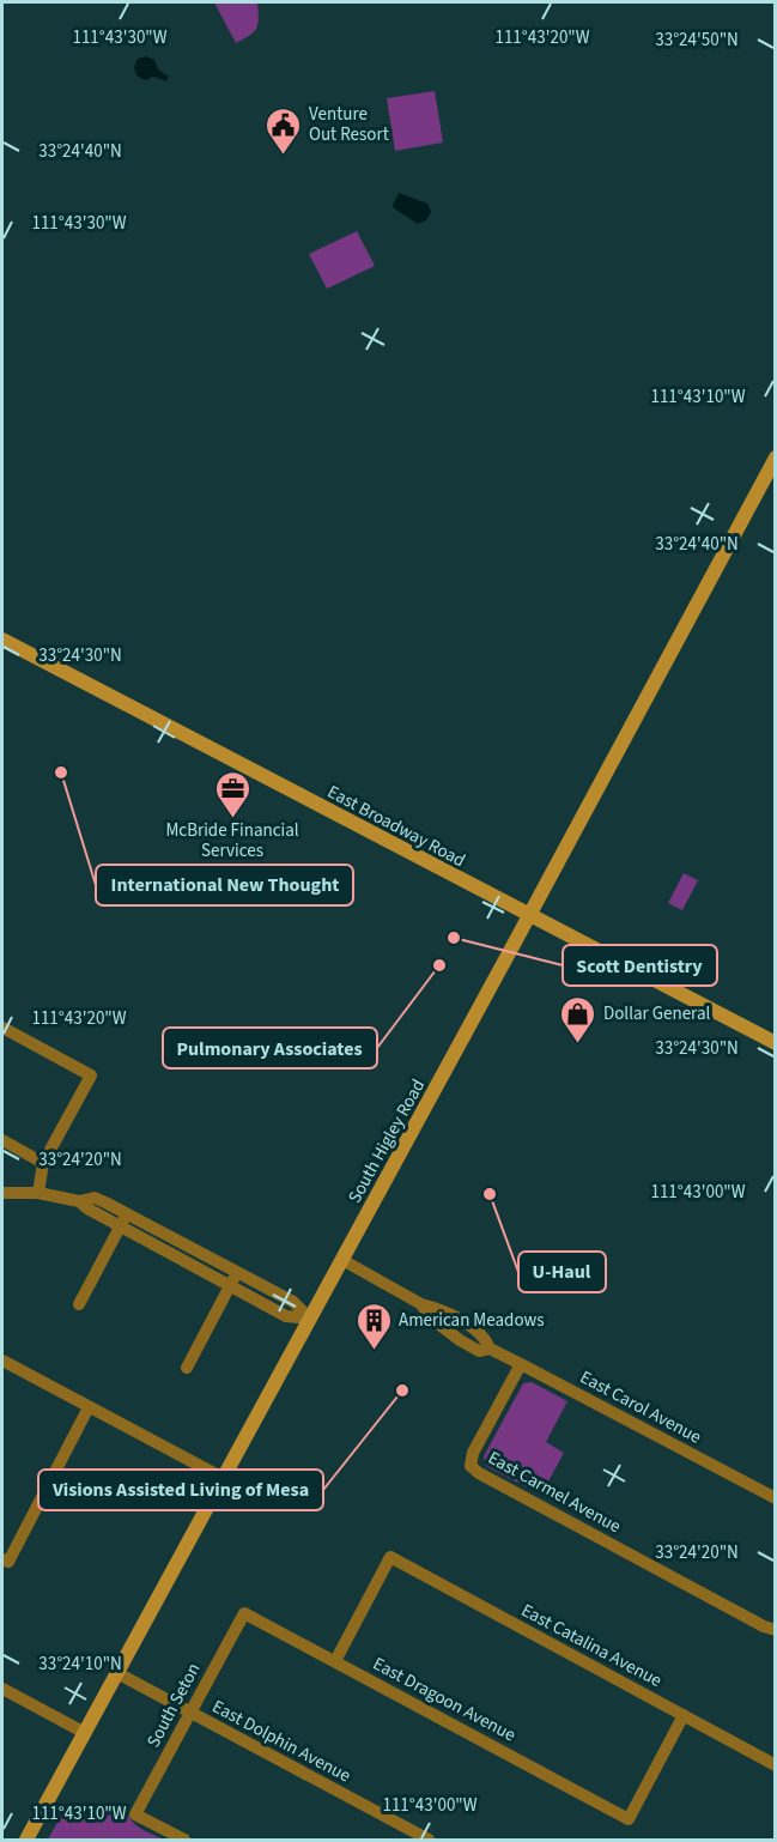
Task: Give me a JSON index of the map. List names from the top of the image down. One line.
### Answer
{"streets":{"main road":["East Broadway Road","South Higley Road"],"street":["East Carol Avenue","East Carmel Avenue","East Catalina Avenue","East Dragoon Avenue","South Seton","East Dolphin Avenue"]},"crossings":[["East Broadway Road","South Higley Road"],["South Higley Road","East Carol Avenue"],["South Higley Road","East Dolphin Avenue"],["East Carol Avenue","East Carmel Avenue"],["East Catalina Avenue","East Dragoon Avenue"],["East Dragoon Avenue","South Seton"],["South Seton","East Dolphin Avenue"]],"places":{"public building":["Venture Out Resort"],"other":["International New Thought","Scott Dentistry","Pulmonary Associates","U-Haul","Visions Assisted Living of Mesa"],"office":["McBride Financial Services"],"shop":["Dollar General"],"building":["American Meadows"]},"coordinates":["111°43'30\"W","111°43'20\"W","33°24'50\"N","33°24'40\"N","111°43'10\"W","33°24'30\"N","33°24'20\"N","111°43'00\"W","33°24'10\"N"]}
